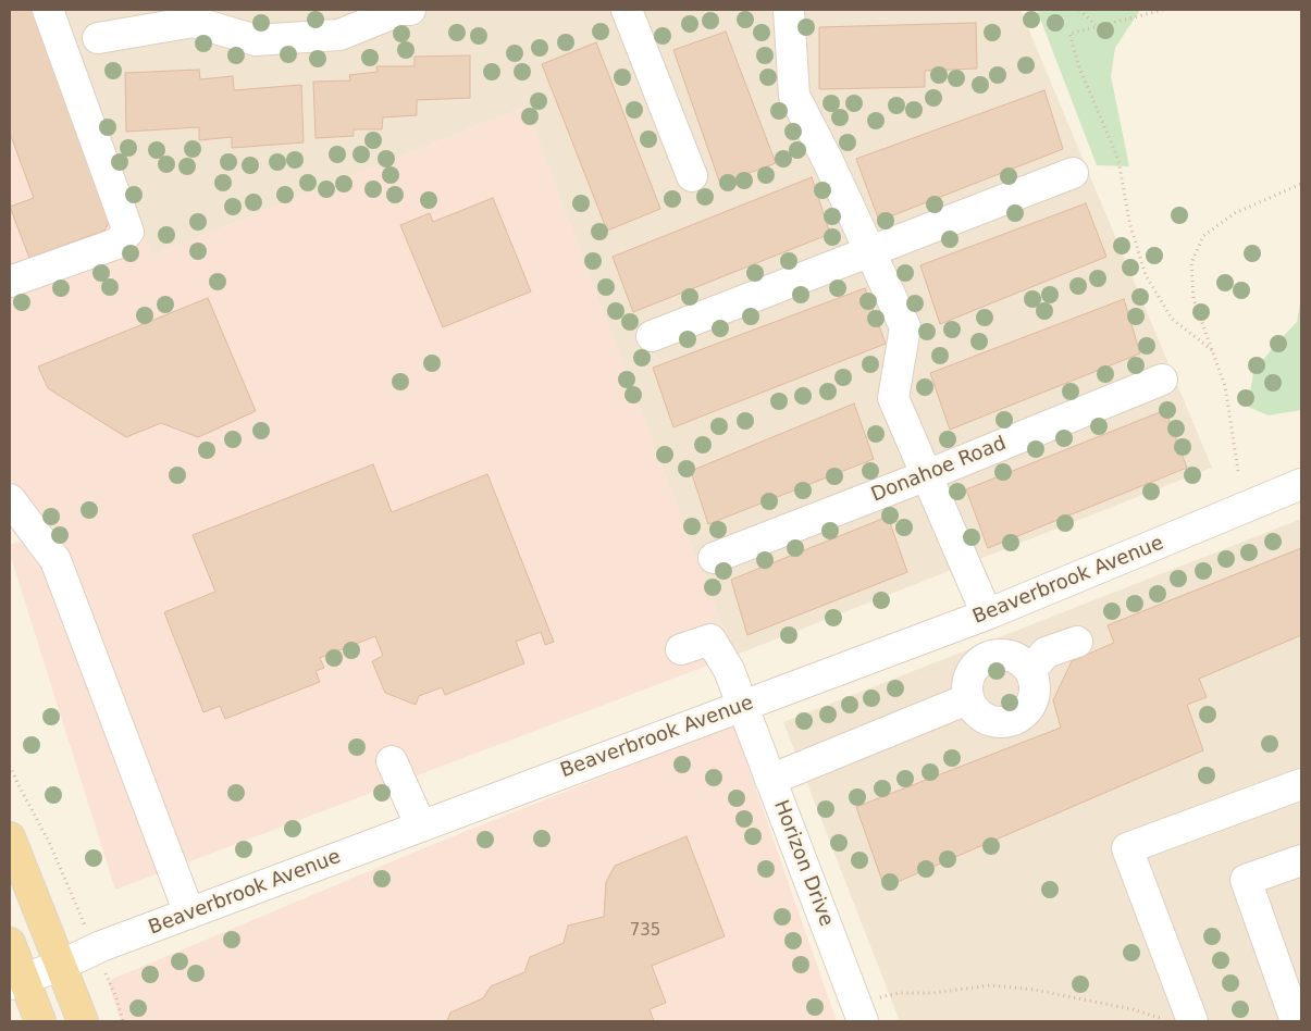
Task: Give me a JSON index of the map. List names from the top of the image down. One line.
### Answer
{"streets":{"street":["Donahoe Road","Beaverbrook Avenue","Horizon Drive"]},"crossings":[["Beaverbrook Avenue","Horizon Drive"]],"house_numbers":["735"]}
